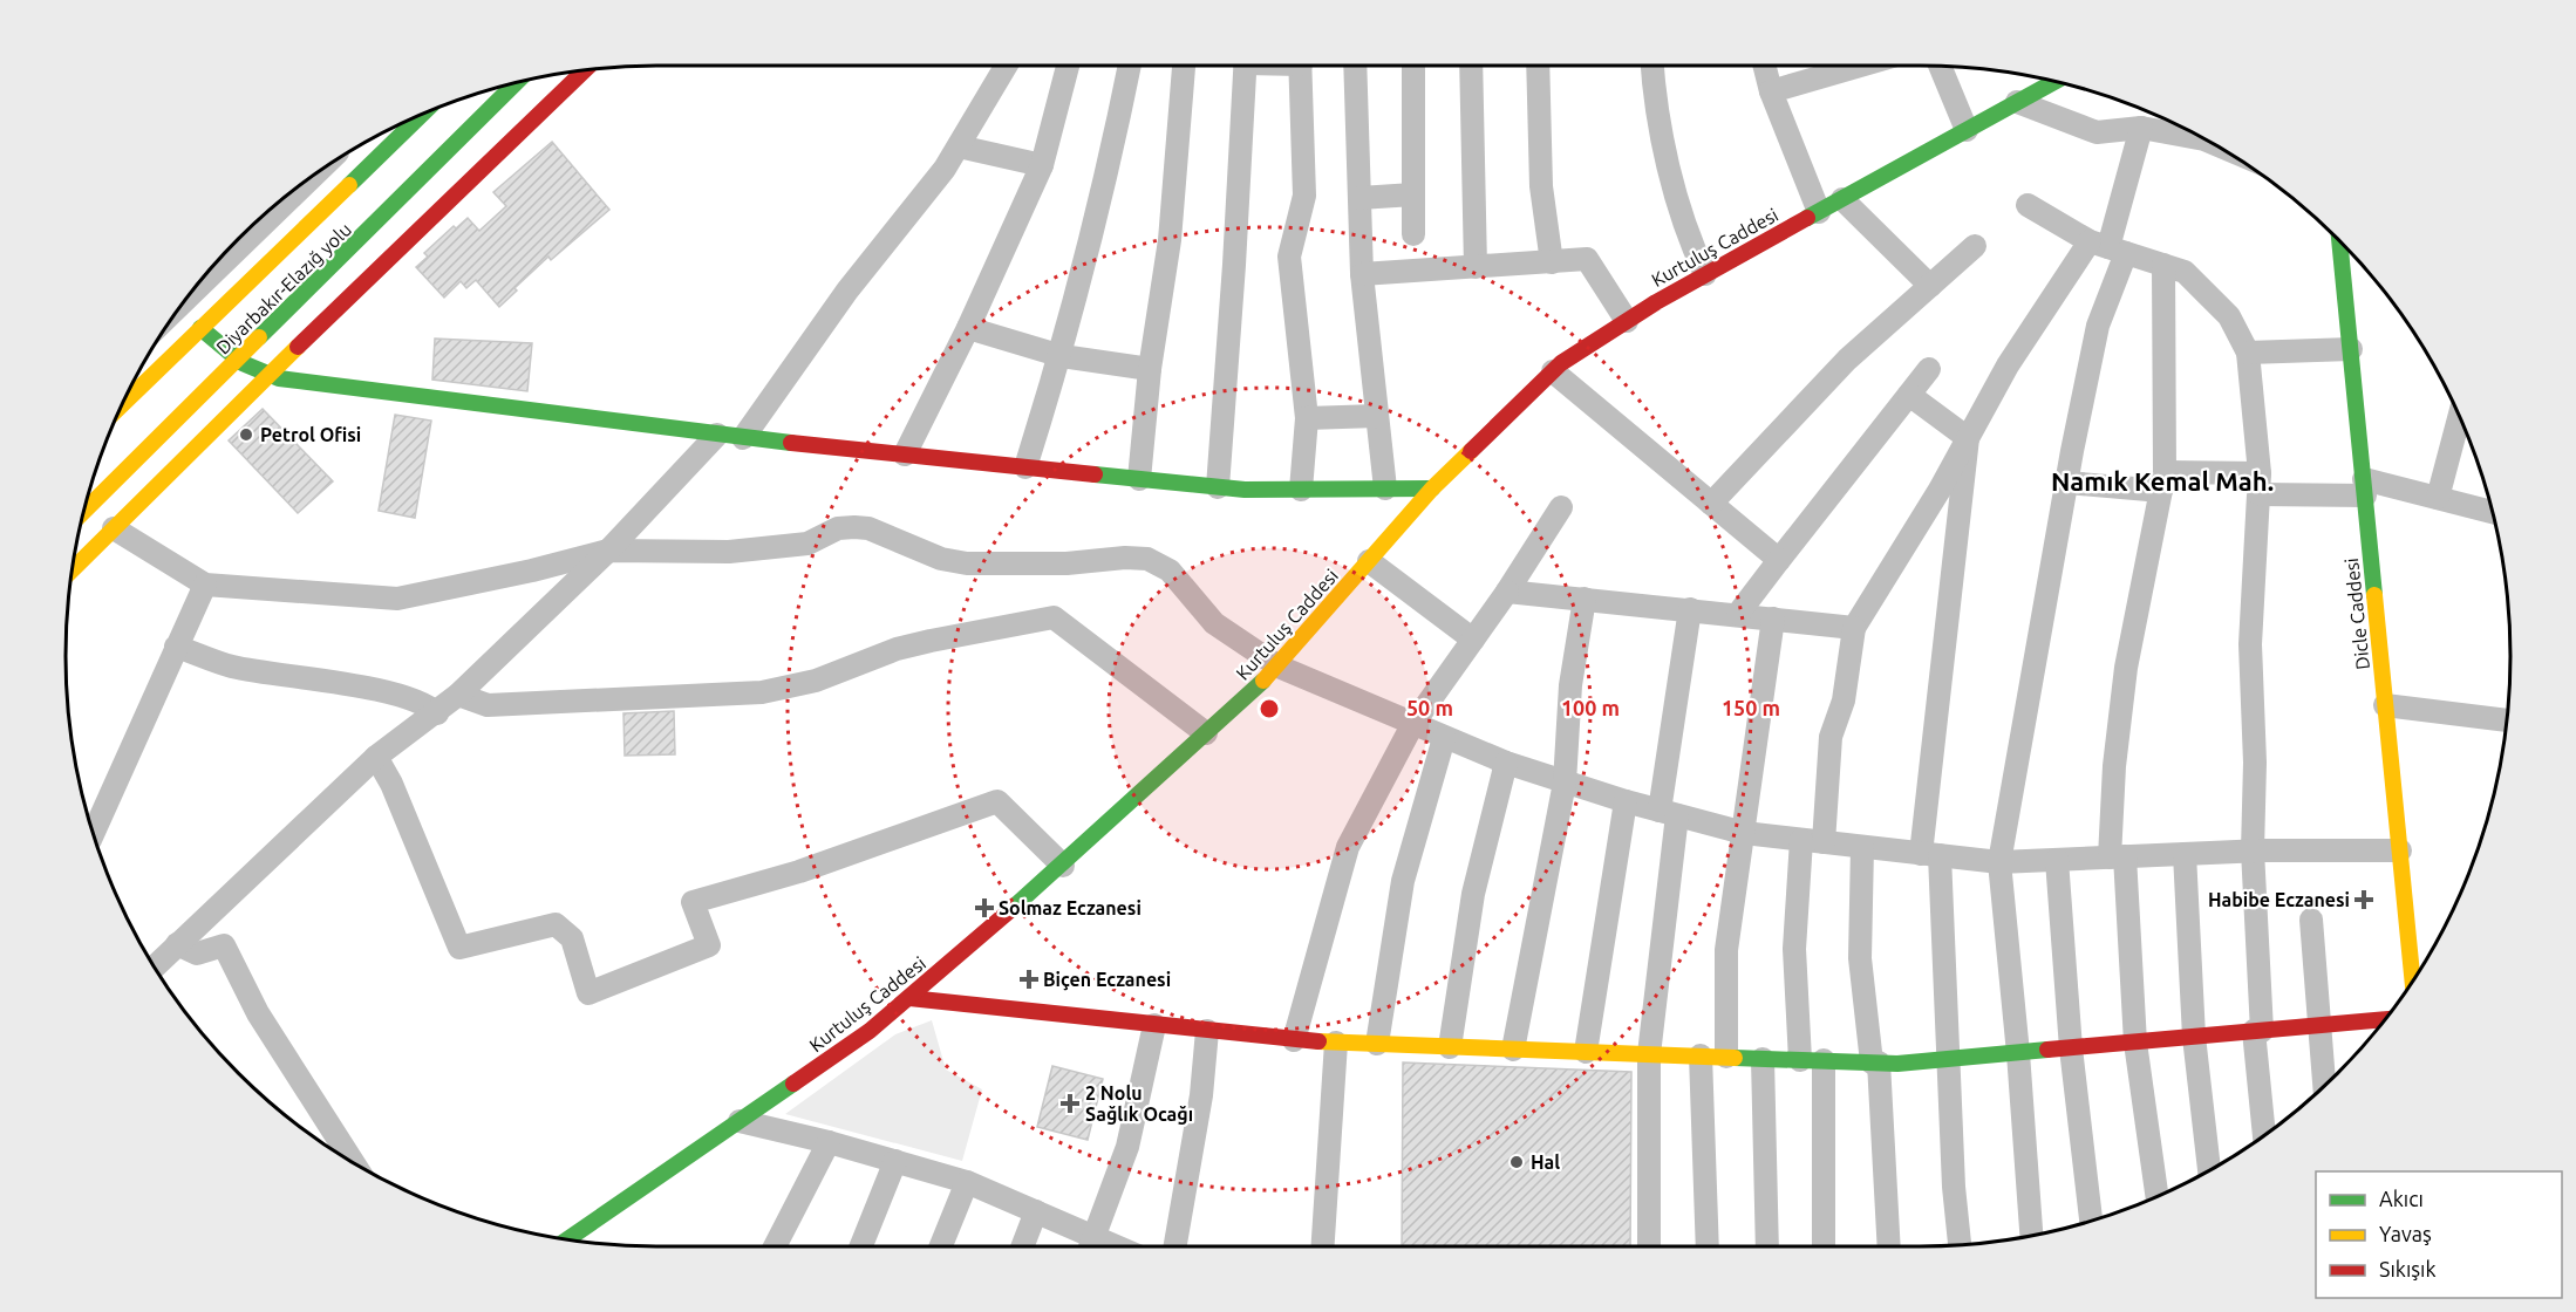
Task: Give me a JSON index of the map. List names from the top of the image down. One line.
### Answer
{"streets":{"main road":["Kurtuluş Caddesi","Diyarbakır-Elazığ yolu","Dicle Caddesi"]},"districts":["Namık Kemal Mah."],"places":{"other":["Petrol Ofisi","Hal"],"health":["Habibe Eczanesi","Solmaz Eczanesi","Biçen Eczanesi","2 Nolu Sağlık Ocağı"]},"legend":["Akıcı","Yavaş","Sıkışık"],"rings":["50 m","100 m","150 m"]}
